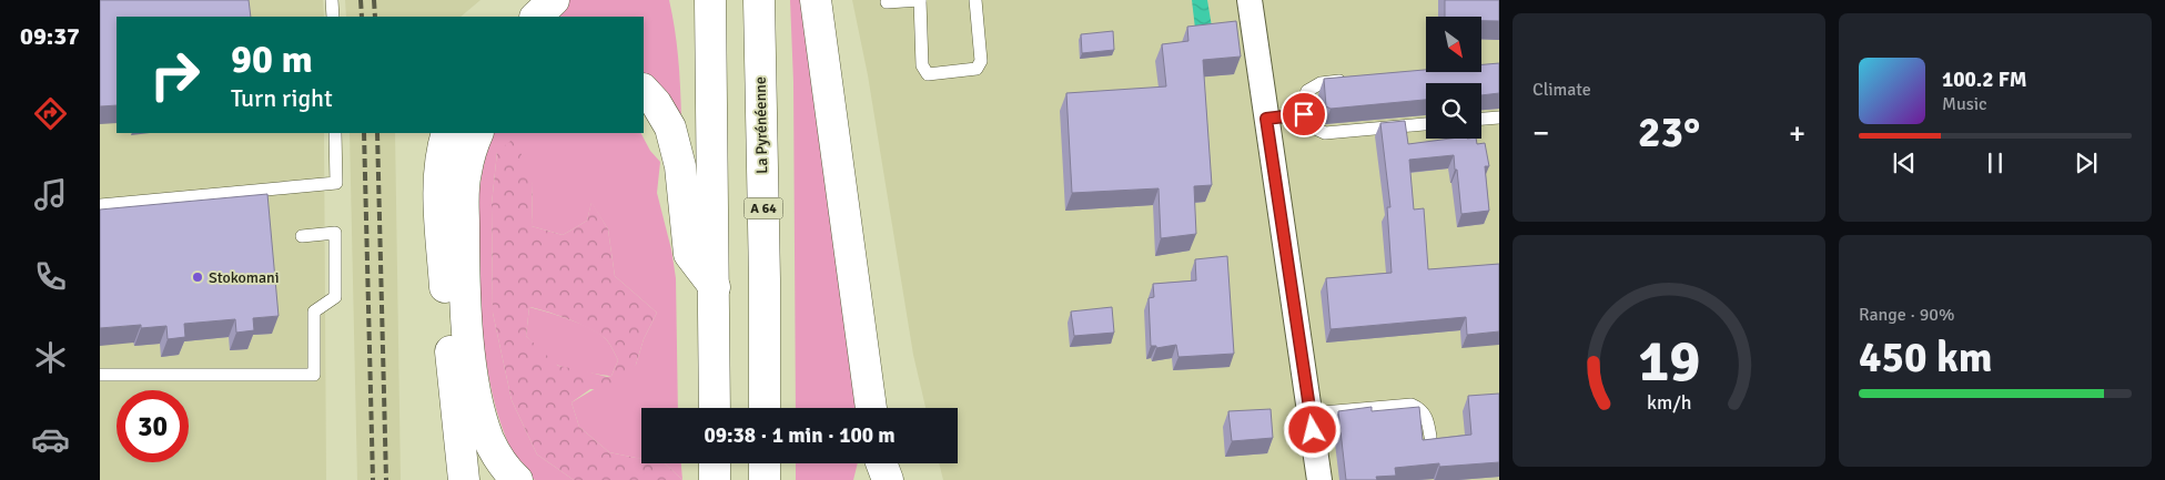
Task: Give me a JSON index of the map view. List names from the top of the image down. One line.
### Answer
{"streets":{"highway":["La Pyrénéenne","A 64"]},"places":["Stokomani"],"north":"bottom right","page":{"tabs":"09:37","tile":["Climate",["Range · 90%","450 km"]],"turn":["90 m","Turn right"],"song":["100.2 FM","Music"],"heat":["−","23°","+"],"limit":"30","trip":"09:38 · 1 min · 100 m","gauge":["19","km/h"]}}
